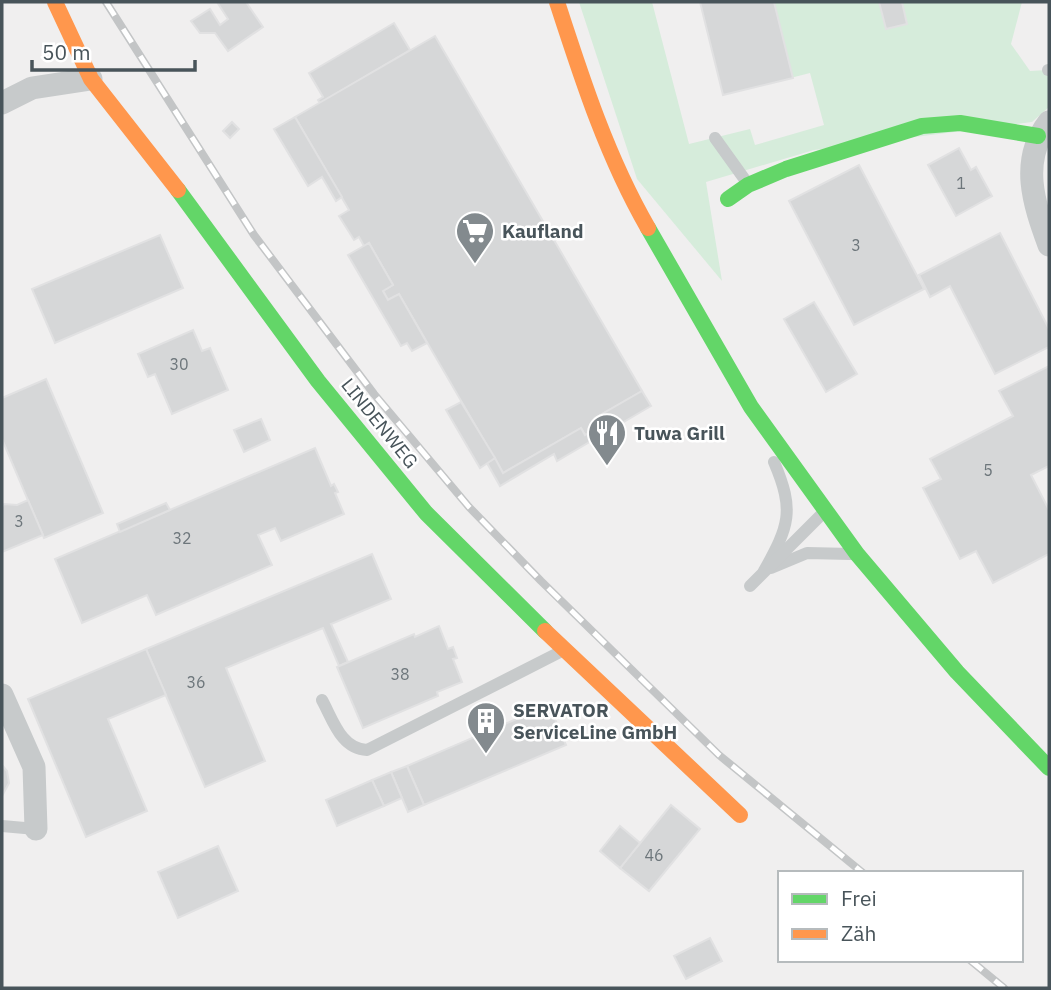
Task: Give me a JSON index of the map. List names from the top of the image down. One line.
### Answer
{"streets":{"street":["LINDENWEG"]},"places":{"supermarket":["Kaufland"],"restaurant":["Tuwa Grill"],"building":["SERVATOR ServiceLine GmbH"]},"house_numbers":["1","3","30","5","3","32","38","36","46"],"legend":["Frei","Zäh"],"scale_bar":"50 m"}
